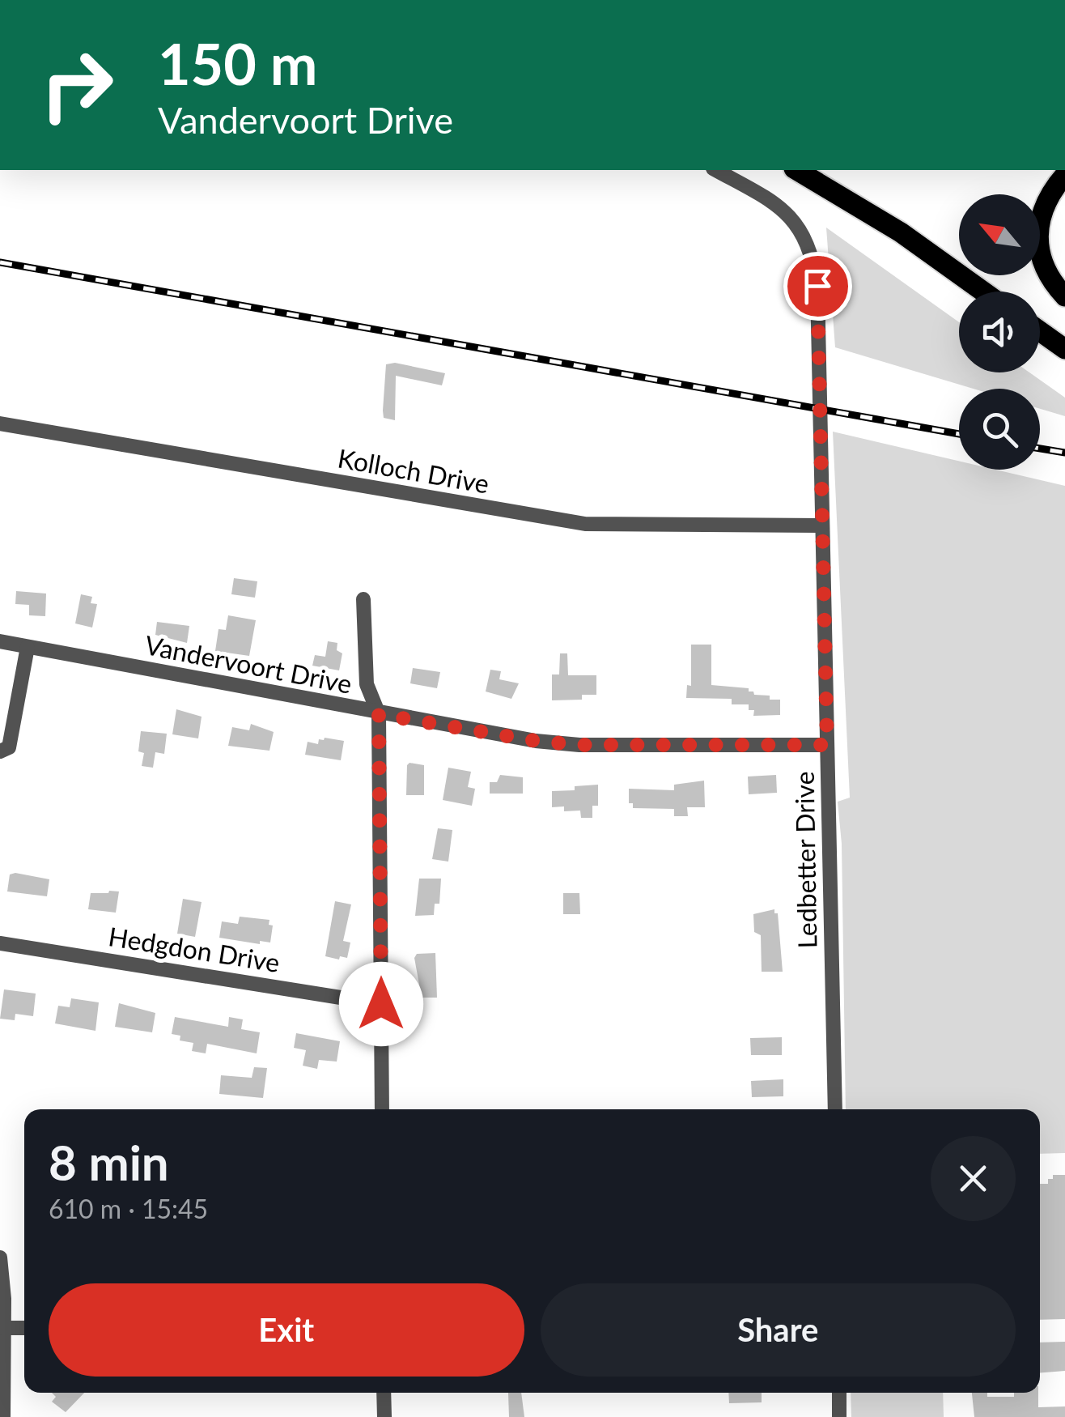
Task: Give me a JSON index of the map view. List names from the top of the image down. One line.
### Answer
{"streets":{"street":["Kolloch Drive","Vandervoort Drive","Ledbetter Drive","Hedgdon Drive"]},"crossings":[["Kolloch Drive","Ledbetter Drive"],["Vandervoort Drive","Ledbetter Drive"]],"north":"top left","page":{"turn":["150 m","Vandervoort Drive"],"heading":["8 min","610 m · 15:45"],"buttons":["Exit","Share"]}}
